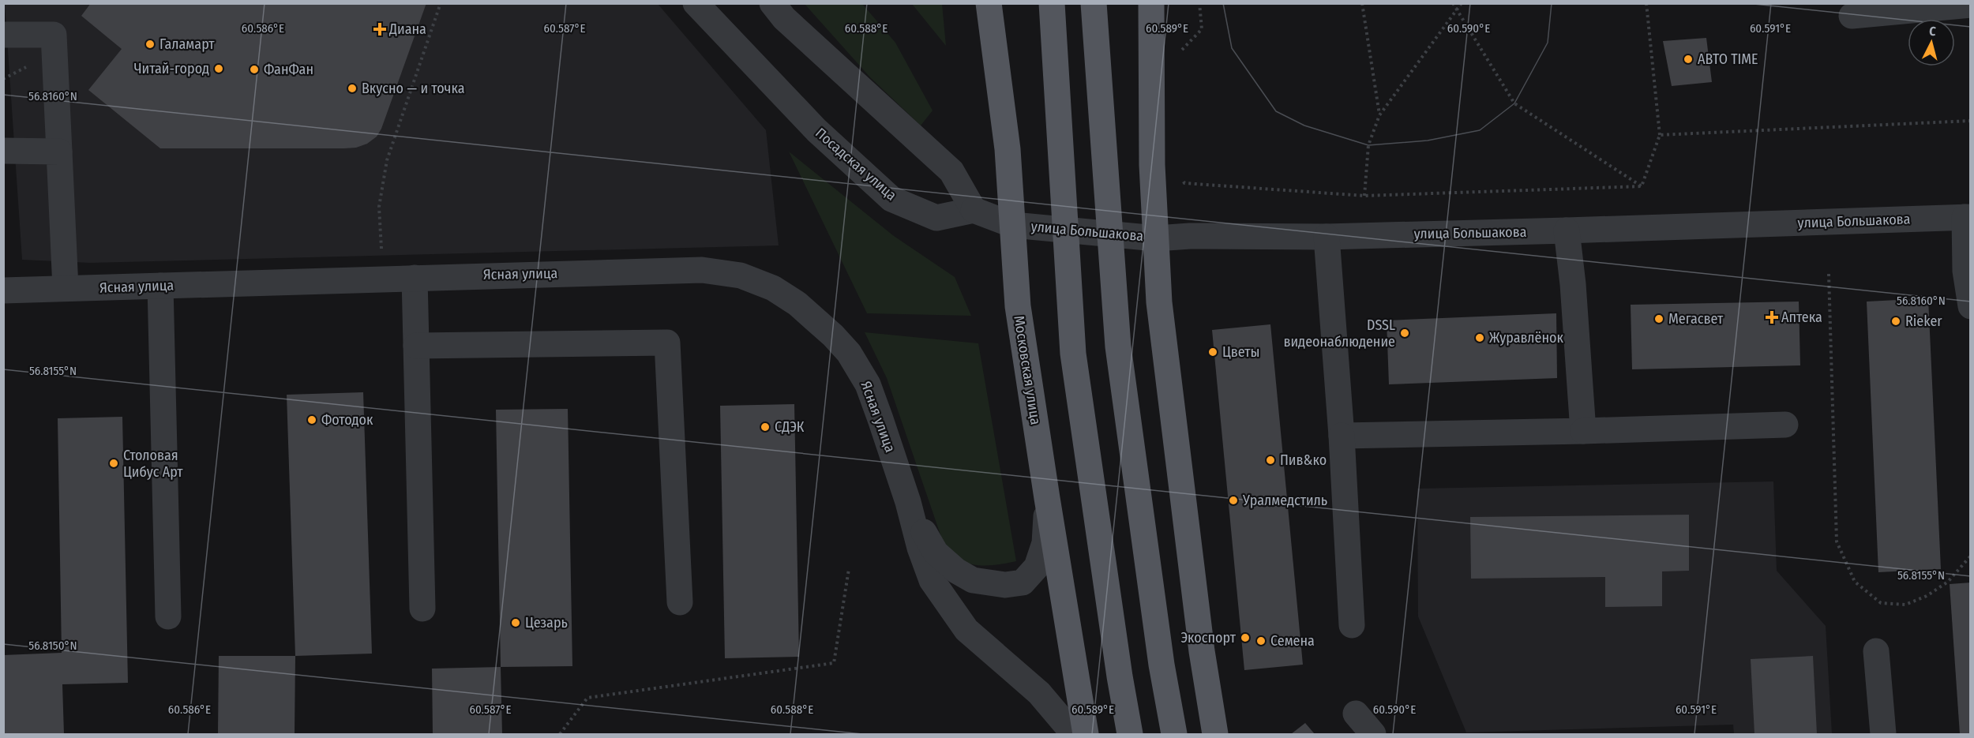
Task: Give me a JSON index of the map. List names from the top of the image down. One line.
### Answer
{"streets":{"main road":["Московская улица"],"street":["Посадская улица","улица Большакова","Ясная улица"]},"crossings":[["Посадская улица","улица Большакова"],["улица Большакова","Московская улица"]],"places":{"health":["Диана","Аптека"],"other":["Галамарт","АВТО TIME","Читай-город","ФанФан","Вкусно — и точка","Мегасвет","Rieker","DSSL видеонаблюдение","Журавлёнок","Цветы","Фотодок","СДЭК","Пив&ко","Столовая Цибус Арт","Уралмедстиль","Цезарь","Экоспорт","Семена"]},"north":"top","coordinates":["60.586°E","60.587°E","60.588°E","60.589°E","60.590°E","60.591°E","56.8160°N","56.8155°N","56.8150°N"]}
